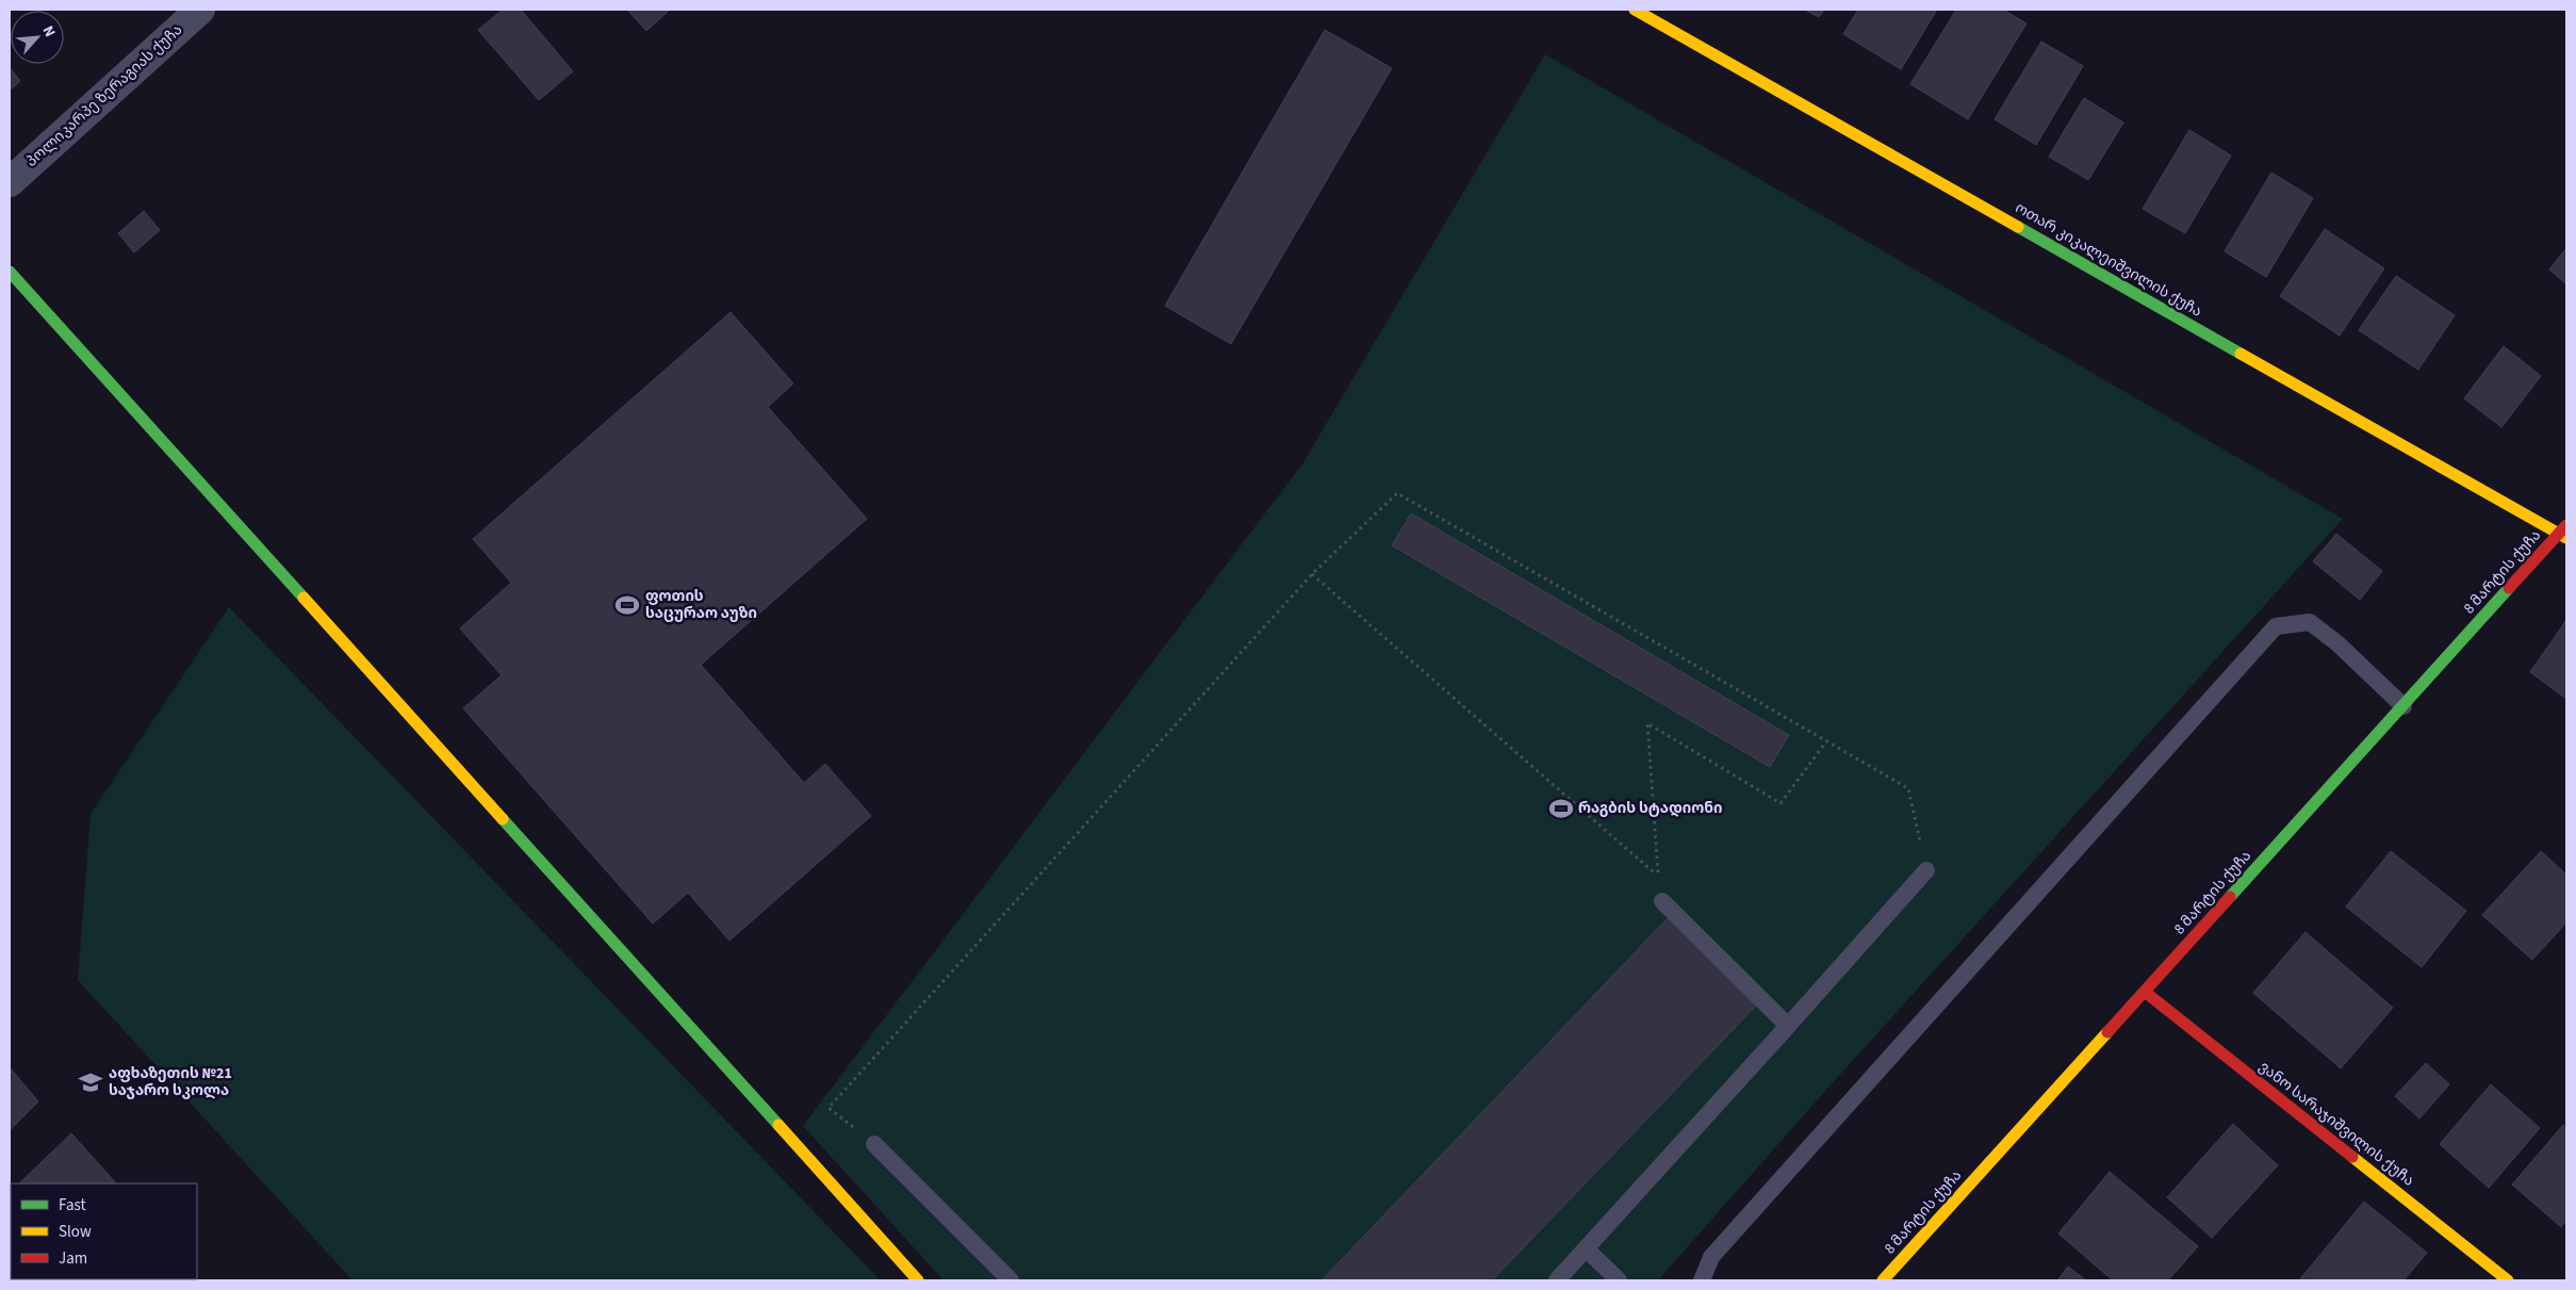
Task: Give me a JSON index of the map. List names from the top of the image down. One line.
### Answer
{"streets":{"main road":["ოთარ კიკალეიშვილის ქუჩა","8 მარტის ქუჩა","ვანო სარაჯიშვილის ქუჩა"],"street":["პოლიკარპე ზერაგიას ქუჩა"]},"crossings":[["ოთარ კიკალეიშვილის ქუჩა","8 მარტის ქუჩა"],["8 მარტის ქუჩა","ვანო სარაჯიშვილის ქუჩა"]],"places":{"sports":["ფოთის საცურაო აუზი","რაგბის სტადიონი"],"school or university":["აფხაზეთის №21 საჯარო სკოლა"]},"legend":["Fast","Slow","Jam"],"north":"top right"}
